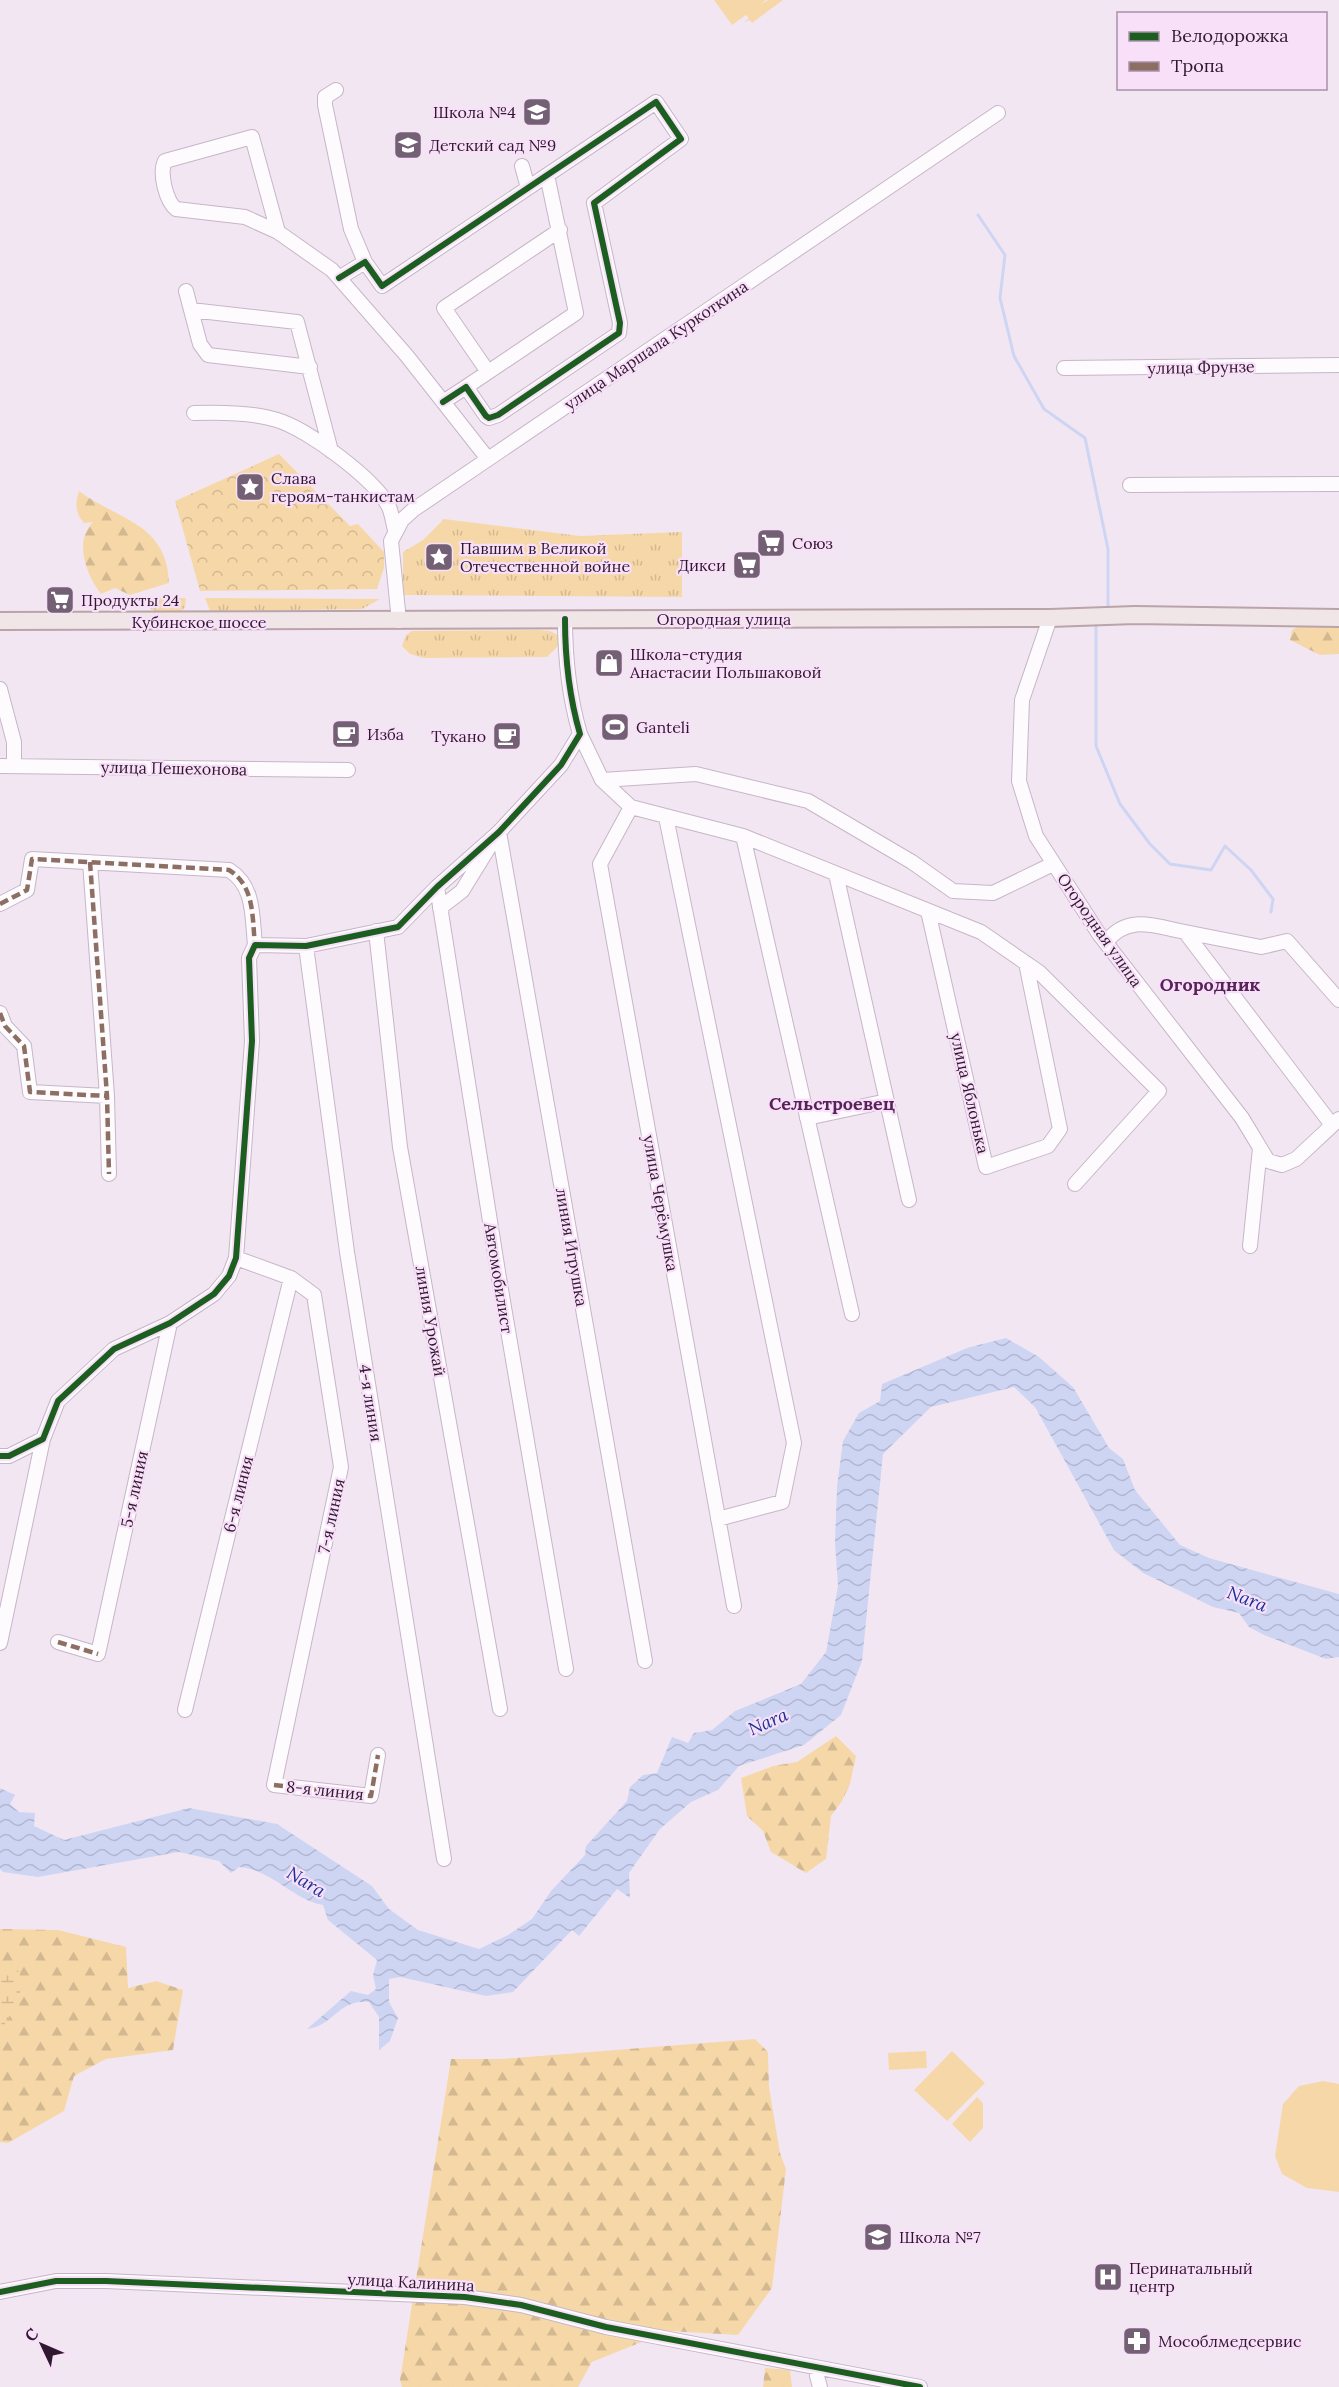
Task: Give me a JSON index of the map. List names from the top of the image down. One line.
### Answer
{"streets":{"main road":["Огородная улица","Кубинское шоссе"],"street":["улица Маршала Куркоткина","улица Фрунзе","улица Пешехонова","улица Яблонька","улица Черёмушка","линия Игрушка","Автомобилист","линия Урожай","4-я линия","5-я линия","6-я линия","7-я линия","8-я линия","улица Калинина"]},"crossings":[["Огородная улица","Кубинское шоссе"],["6-я линия","7-я линия"],["7-я линия","8-я линия"]],"districts":["Огородник","Сельстроевец"],"water":["Nara"],"places":{"school or university":["Школа №4","Детский сад №9","Школа №7"],"place":["Слава героям-танкистам","Павшим в Великой Отечественной войне"],"supermarket":["Союз","Дикси","Продукты 24"],"shop":["Школа-студия Анастасии Польшаковой"],"sports":["Ganteli"],"cafe":["Изба","Тукано"],"hospital":["Перинатальный центр"],"pharmacy":["Мособлмедсервис"]},"legend":["Велодорожка","Тропа"],"north":"top left"}
